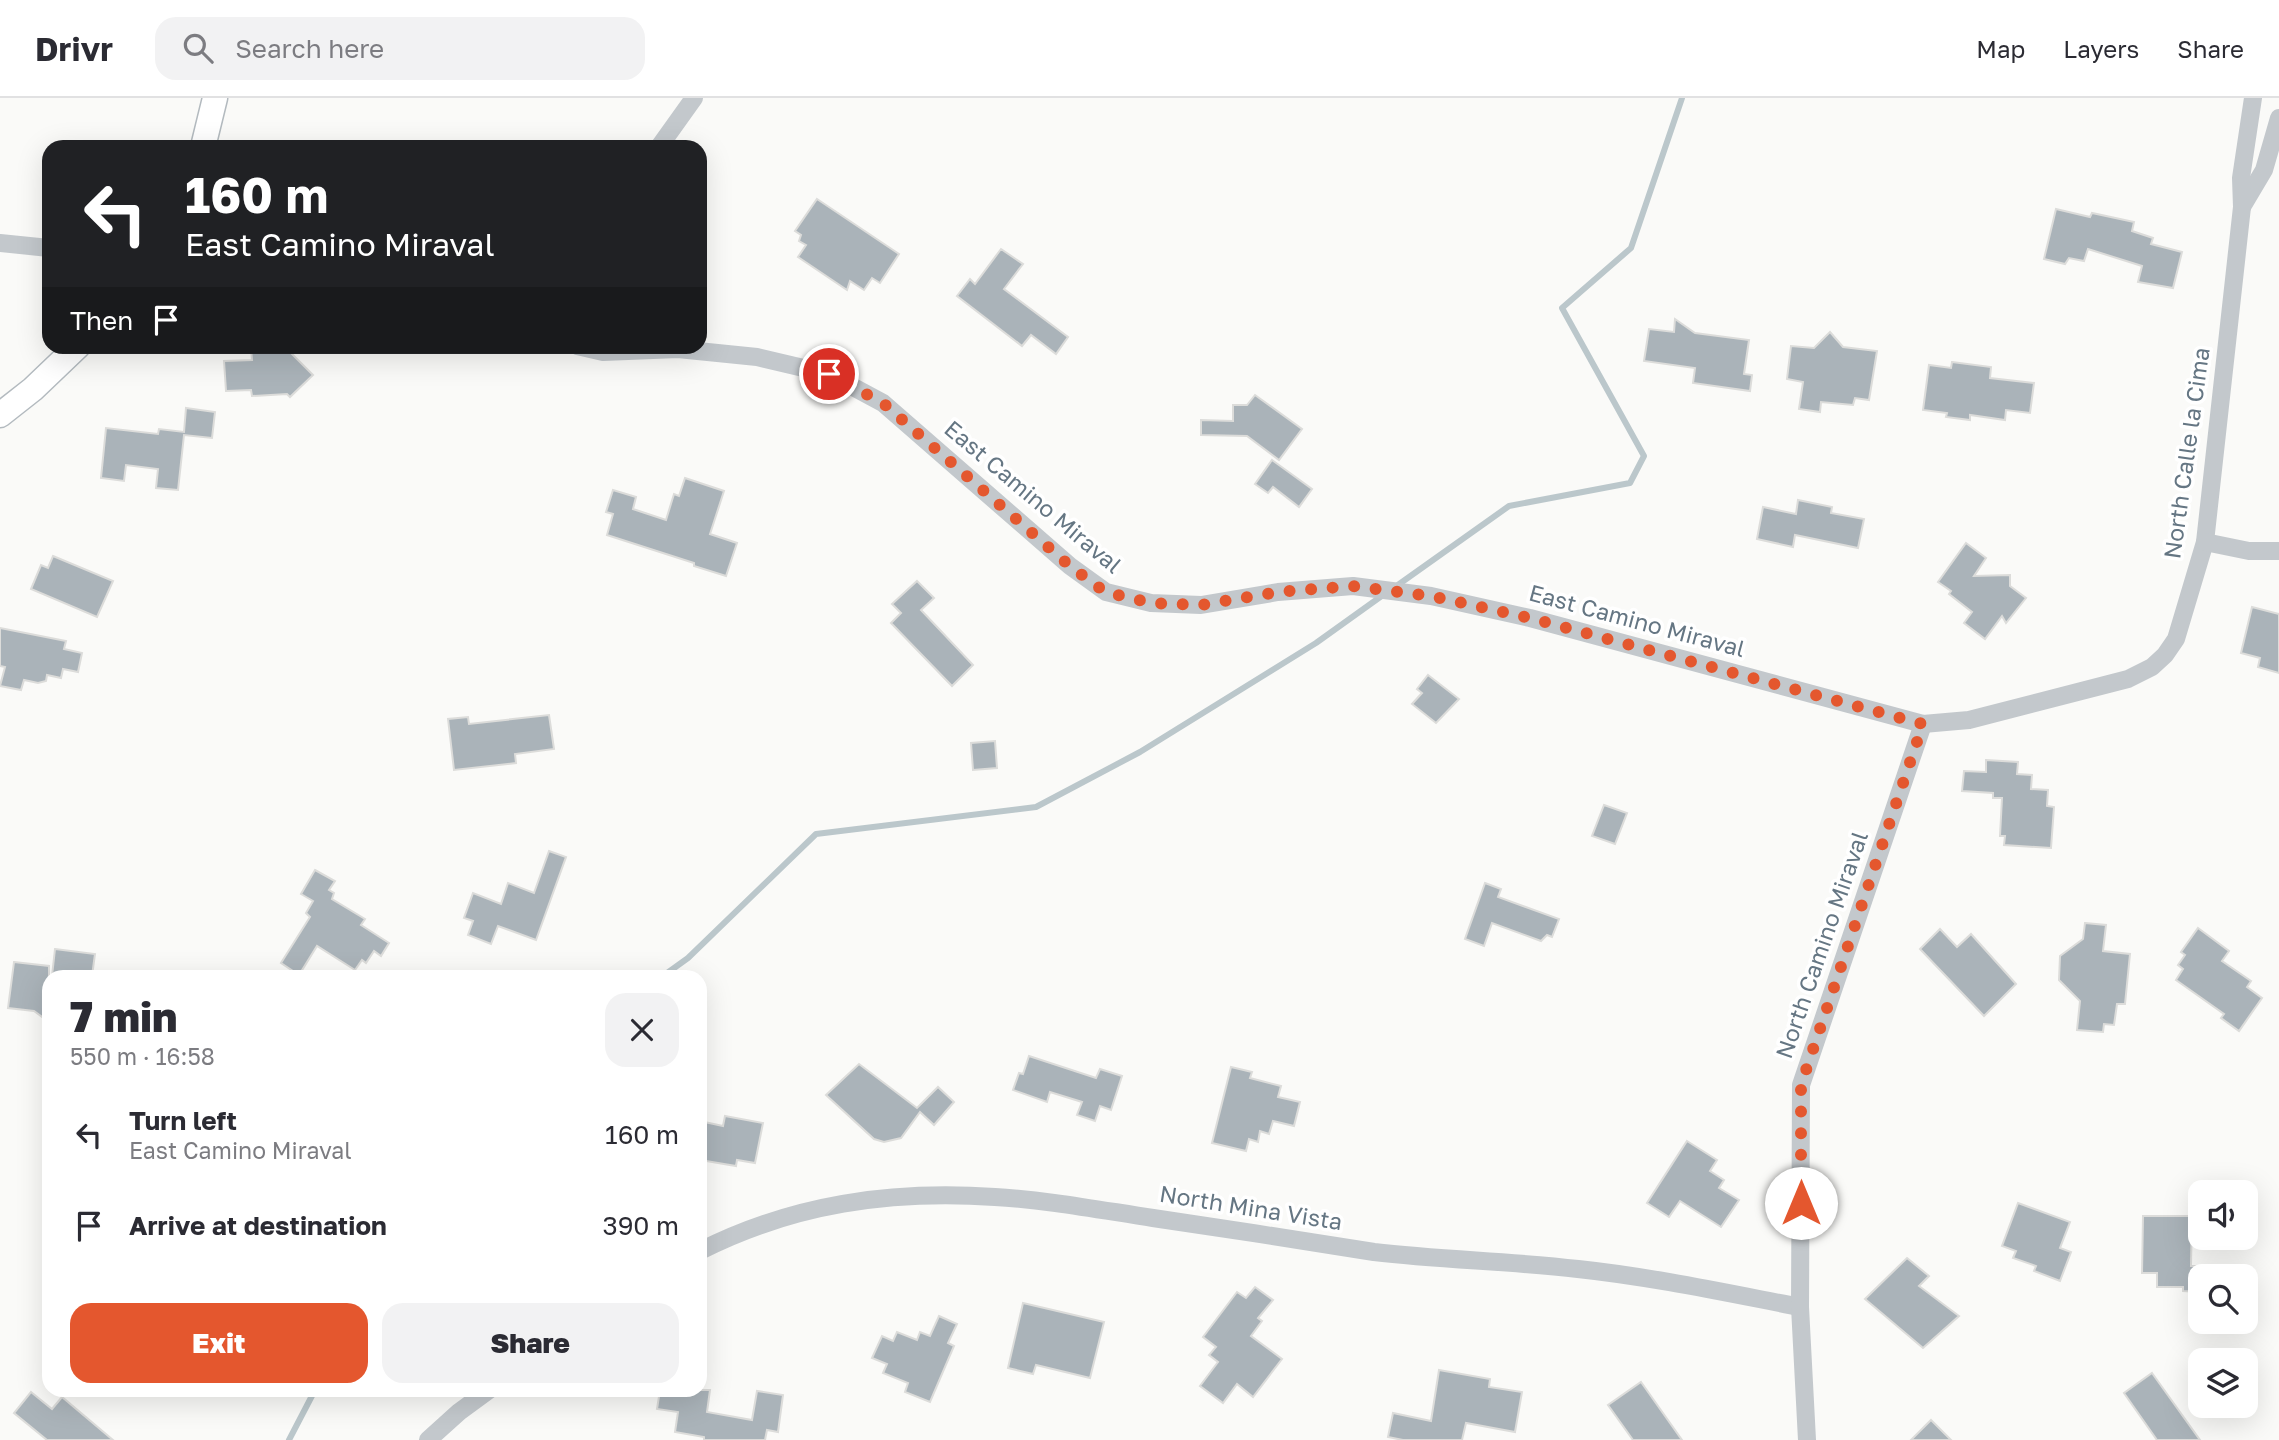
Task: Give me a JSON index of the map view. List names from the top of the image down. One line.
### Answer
{"streets":{"street":["North Calle la Cima","East Camino Miraval","North Camino Miraval","North Mina Vista"]},"crossings":[["North Calle la Cima","East Camino Miraval"],["North Calle la Cima","North Camino Miraval"],["East Camino Miraval","North Camino Miraval"],["North Camino Miraval","North Mina Vista"]],"page":{"header":"Drivr","search":"Search here","nav":["Map","Layers","Share"],"turn":["160 m","East Camino Miraval"],"then":"Then","heading":["7 min","550 m · 16:58"],"list":[{"name":"Turn left","note":"East Camino Miraval","value":"160 m"},{"name":"Arrive at destination","value":"390 m"}],"buttons":["Exit","Share"]}}
